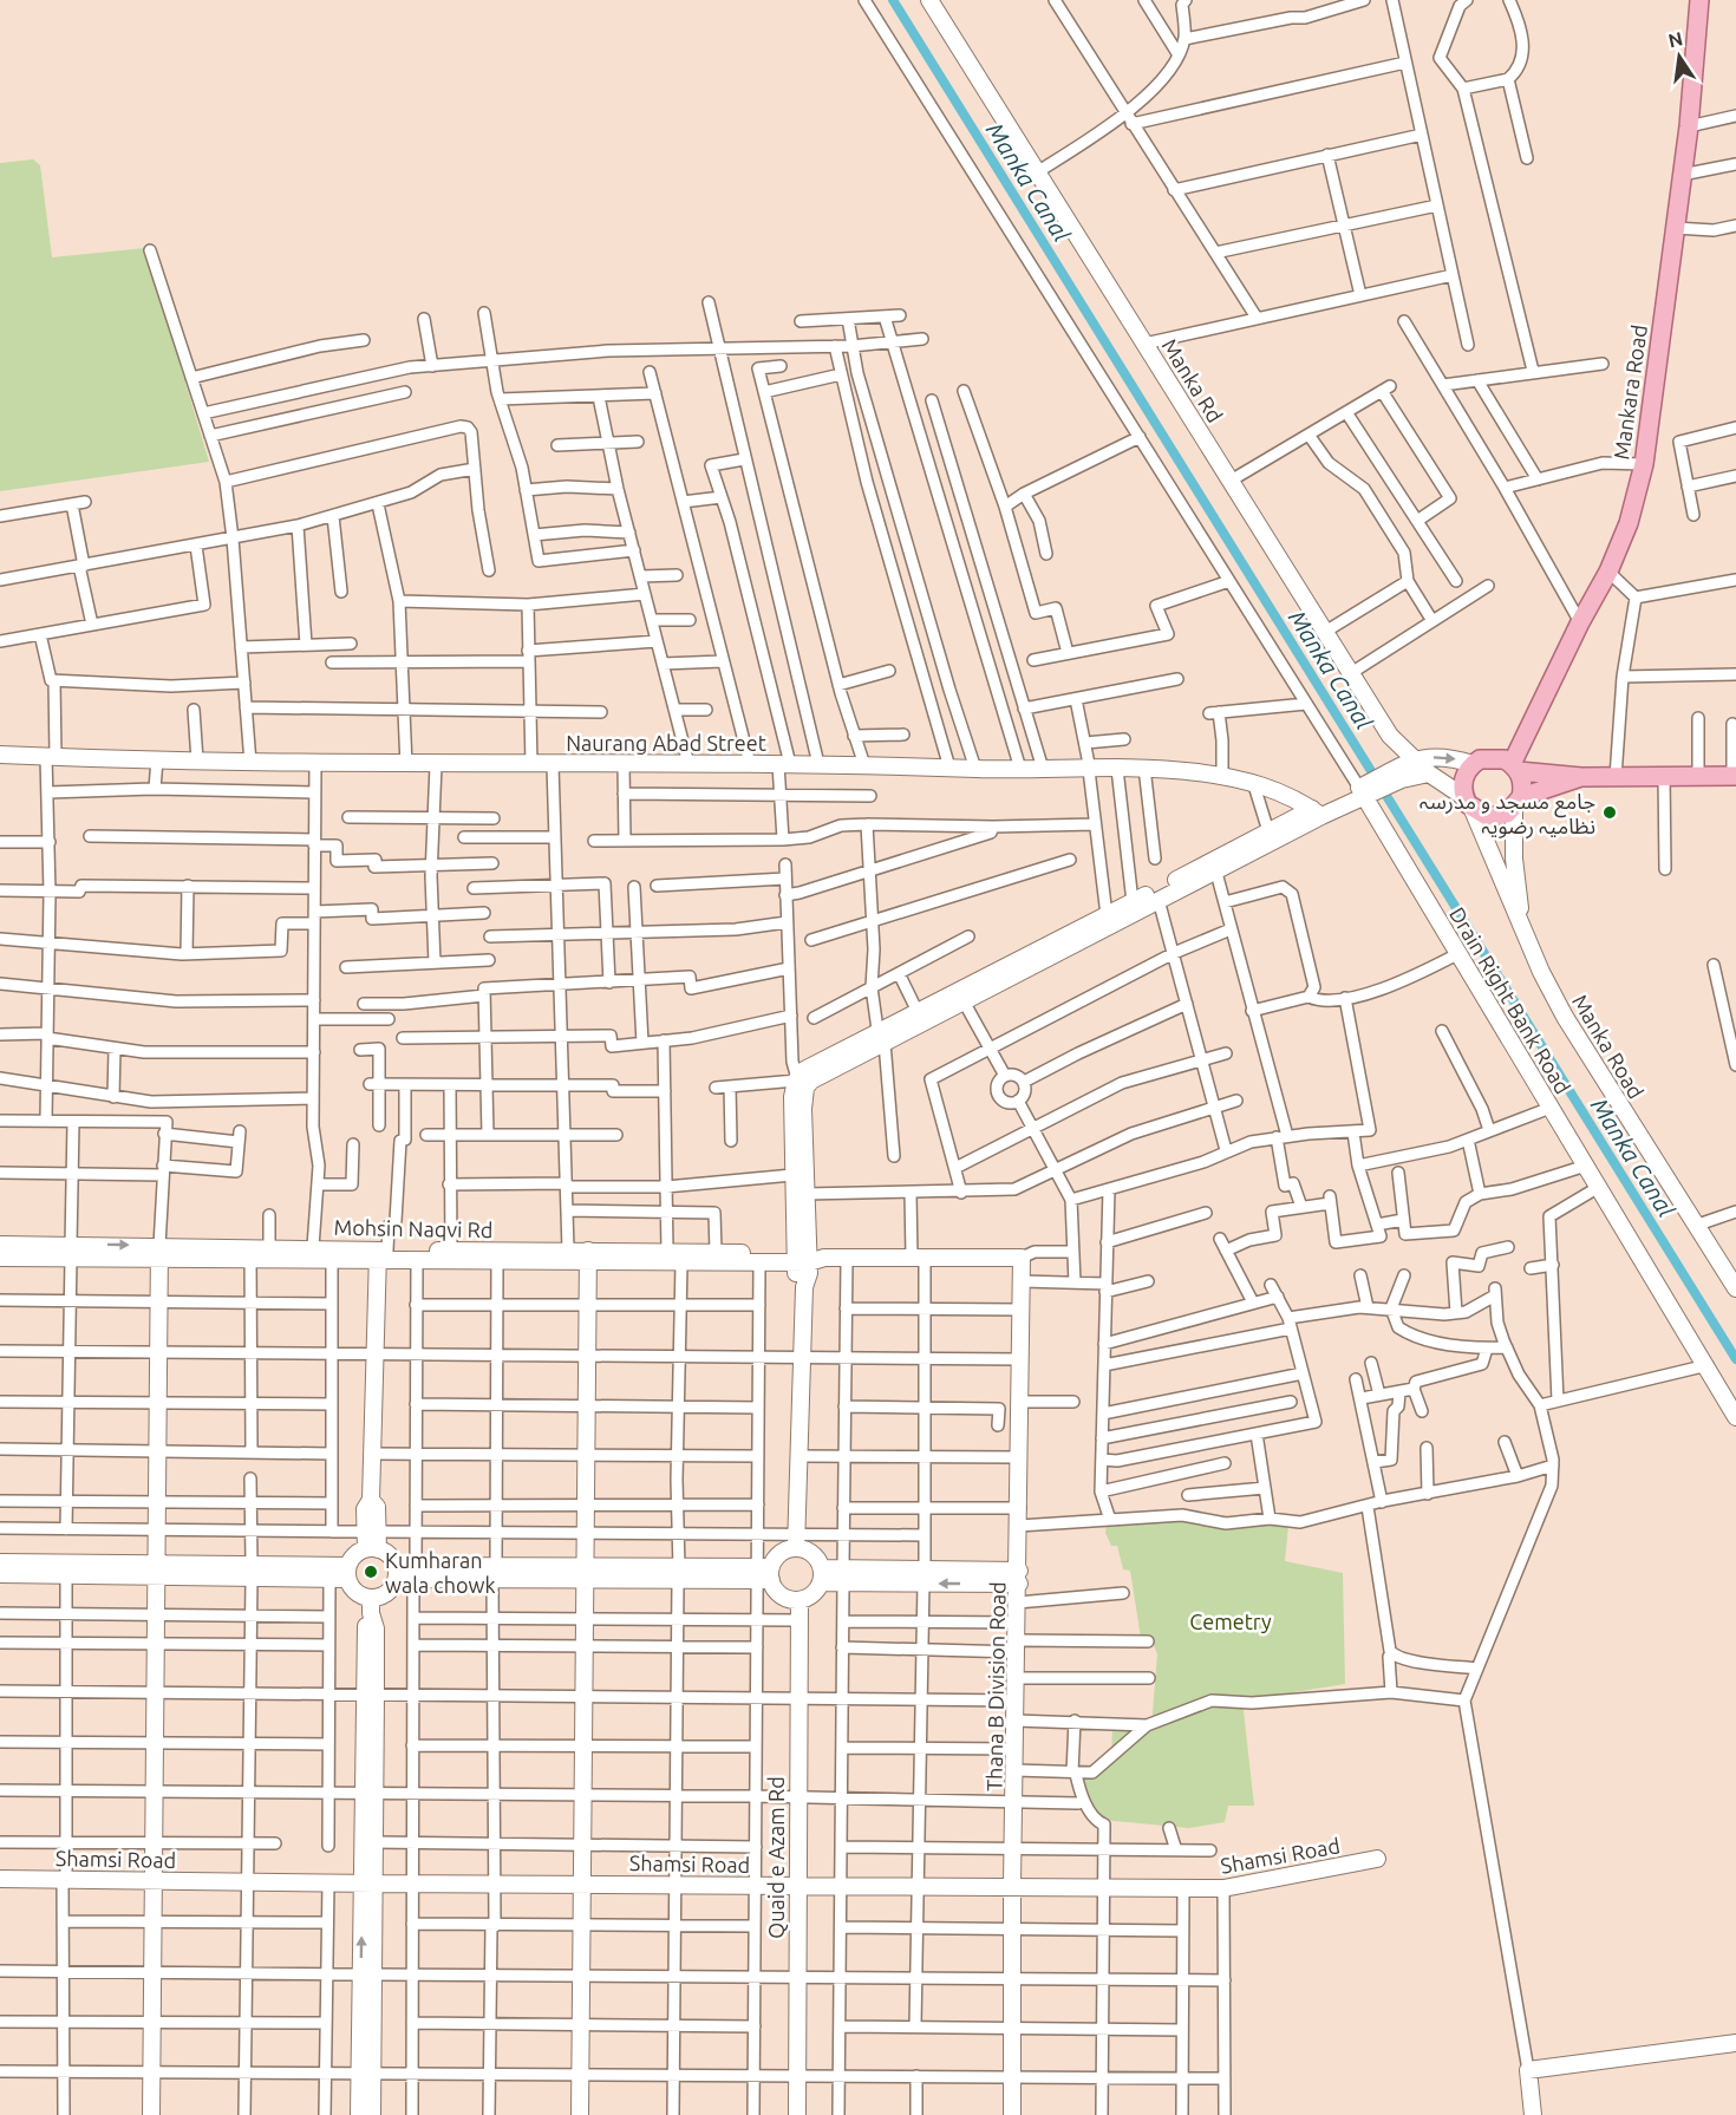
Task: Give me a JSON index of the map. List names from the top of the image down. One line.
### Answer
{"streets":{"main road":["Mankara Road"],"street":["Manka Rd","Naurang Abad Street","Drain Right Bank Road","Manka Road","Mohsin Naqvi Rd","Thana B Division Road","Shamsi Road","Quaid e Azam Rd"]},"crossings":[["Manka Rd","Mankara Road"],["Manka Rd","Manka Road"],["Mankara Road","Manka Road"],["Mohsin Naqvi Rd","Thana B Division Road"],["Thana B Division Road","Shamsi Road"],["Shamsi Road","Quaid e Azam Rd"]],"water":["Manka Canal"],"parks":["Cemetry"],"places":["جامع مسجد و مدرسہ نظامیہ رضویہ","Kumharan wala chowk"],"north":"top"}
